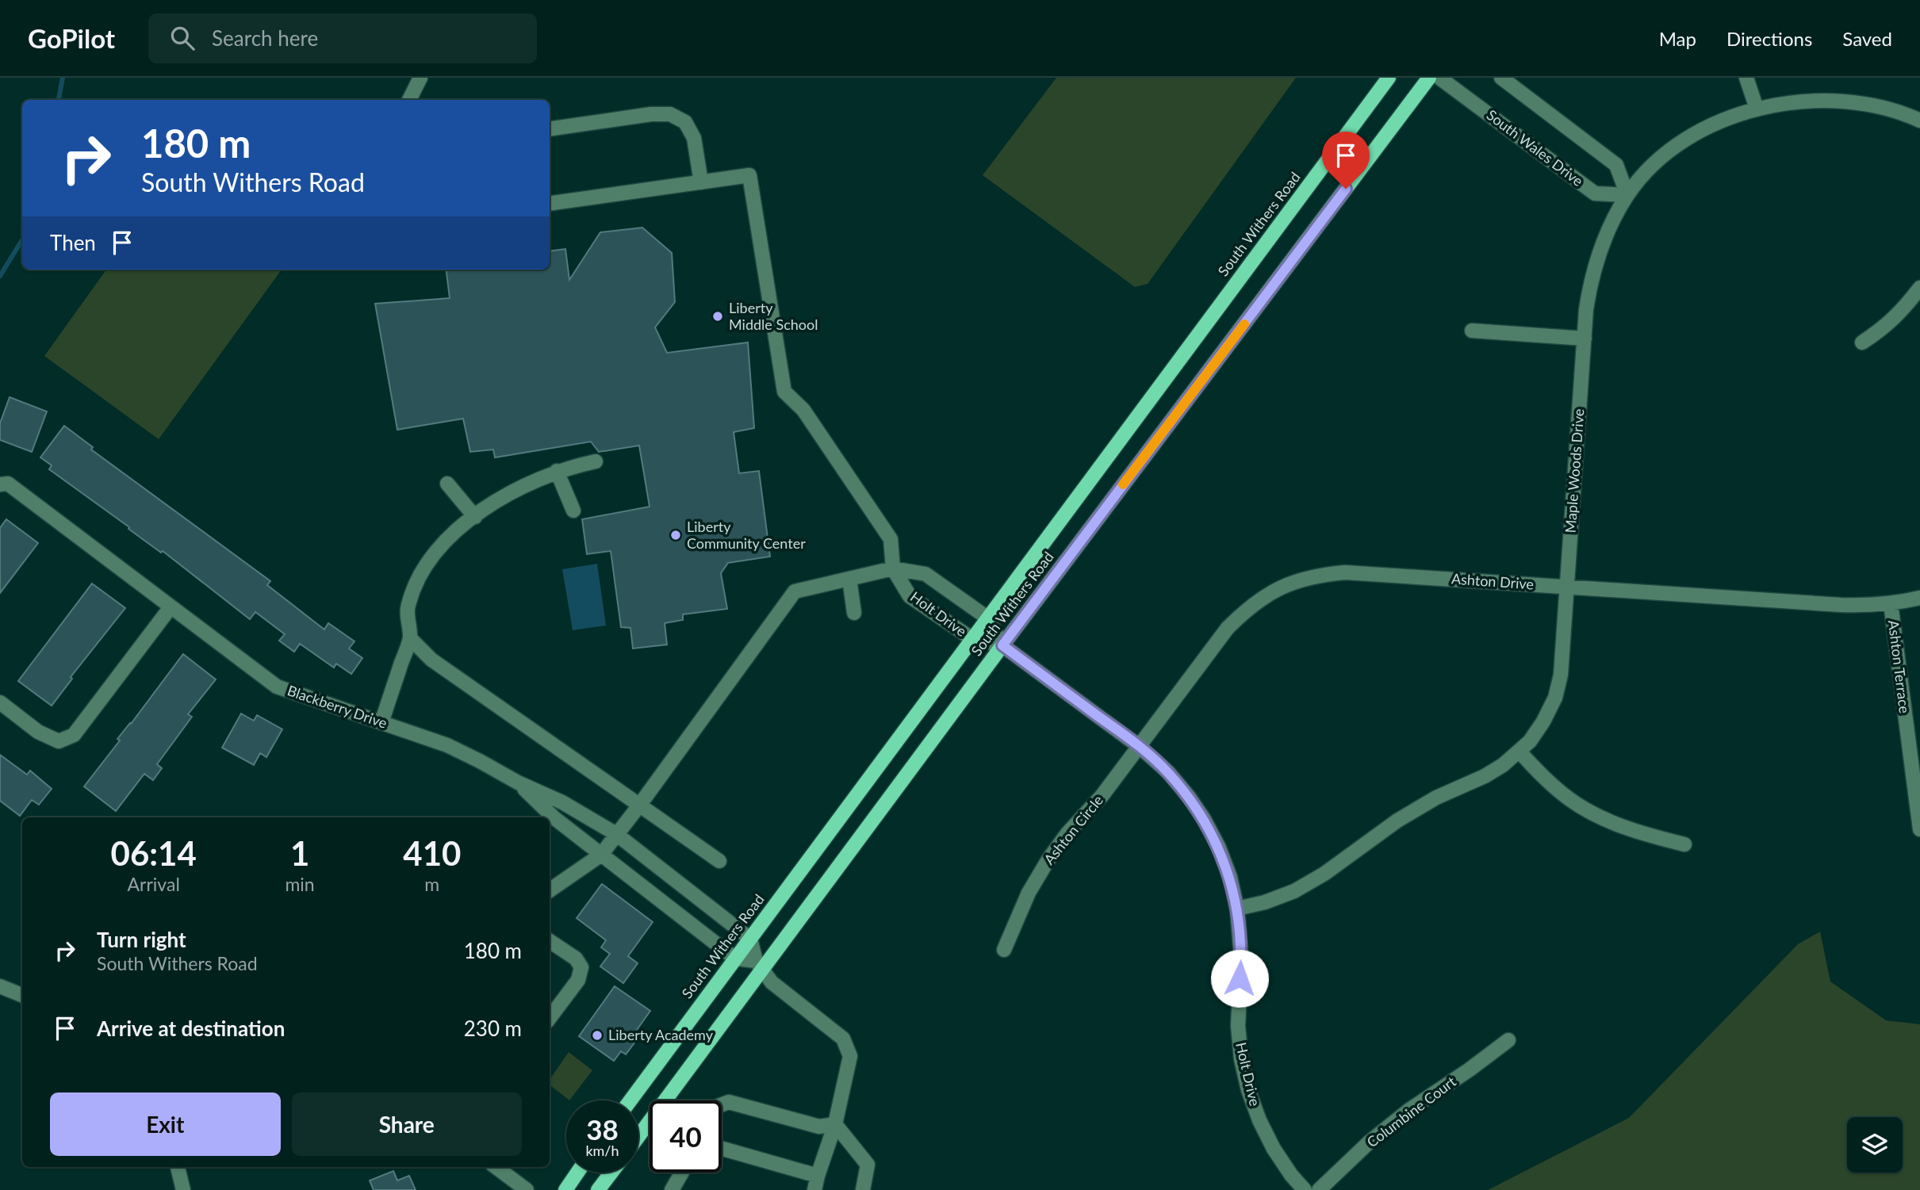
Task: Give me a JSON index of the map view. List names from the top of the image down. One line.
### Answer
{"streets":{"main road":["South Withers Road"],"street":["South Wales Drive","Maple Woods Drive","Ashton Drive","Holt Drive","Ashton Terrace","Blackberry Drive","Ashton Circle","Columbine Court"]},"crossings":[["South Wales Drive","Maple Woods Drive"],["South Withers Road","Holt Drive"],["South Withers Road","Blackberry Drive"],["Maple Woods Drive","Ashton Drive"],["Maple Woods Drive","Holt Drive"],["Ashton Drive","Holt Drive"],["Ashton Drive","Ashton Terrace"],["Ashton Drive","Ashton Circle"],["Holt Drive","Ashton Circle"]],"places":["Liberty Middle School","Liberty Community Center","Liberty Academy"],"page":{"header":"GoPilot","search":"Search here","nav":["Map","Directions","Saved"],"turn":["180 m","South Withers Road"],"then":"Then","eta":["06:14","Arrival","1","min","410","m"],"list":[{"name":"Turn right","note":"South Withers Road","value":"180 m"},{"name":"Arrive at destination","value":"230 m"}],"buttons":["Exit","Share"],"speed":"38 km/h","limit":"40"}}
